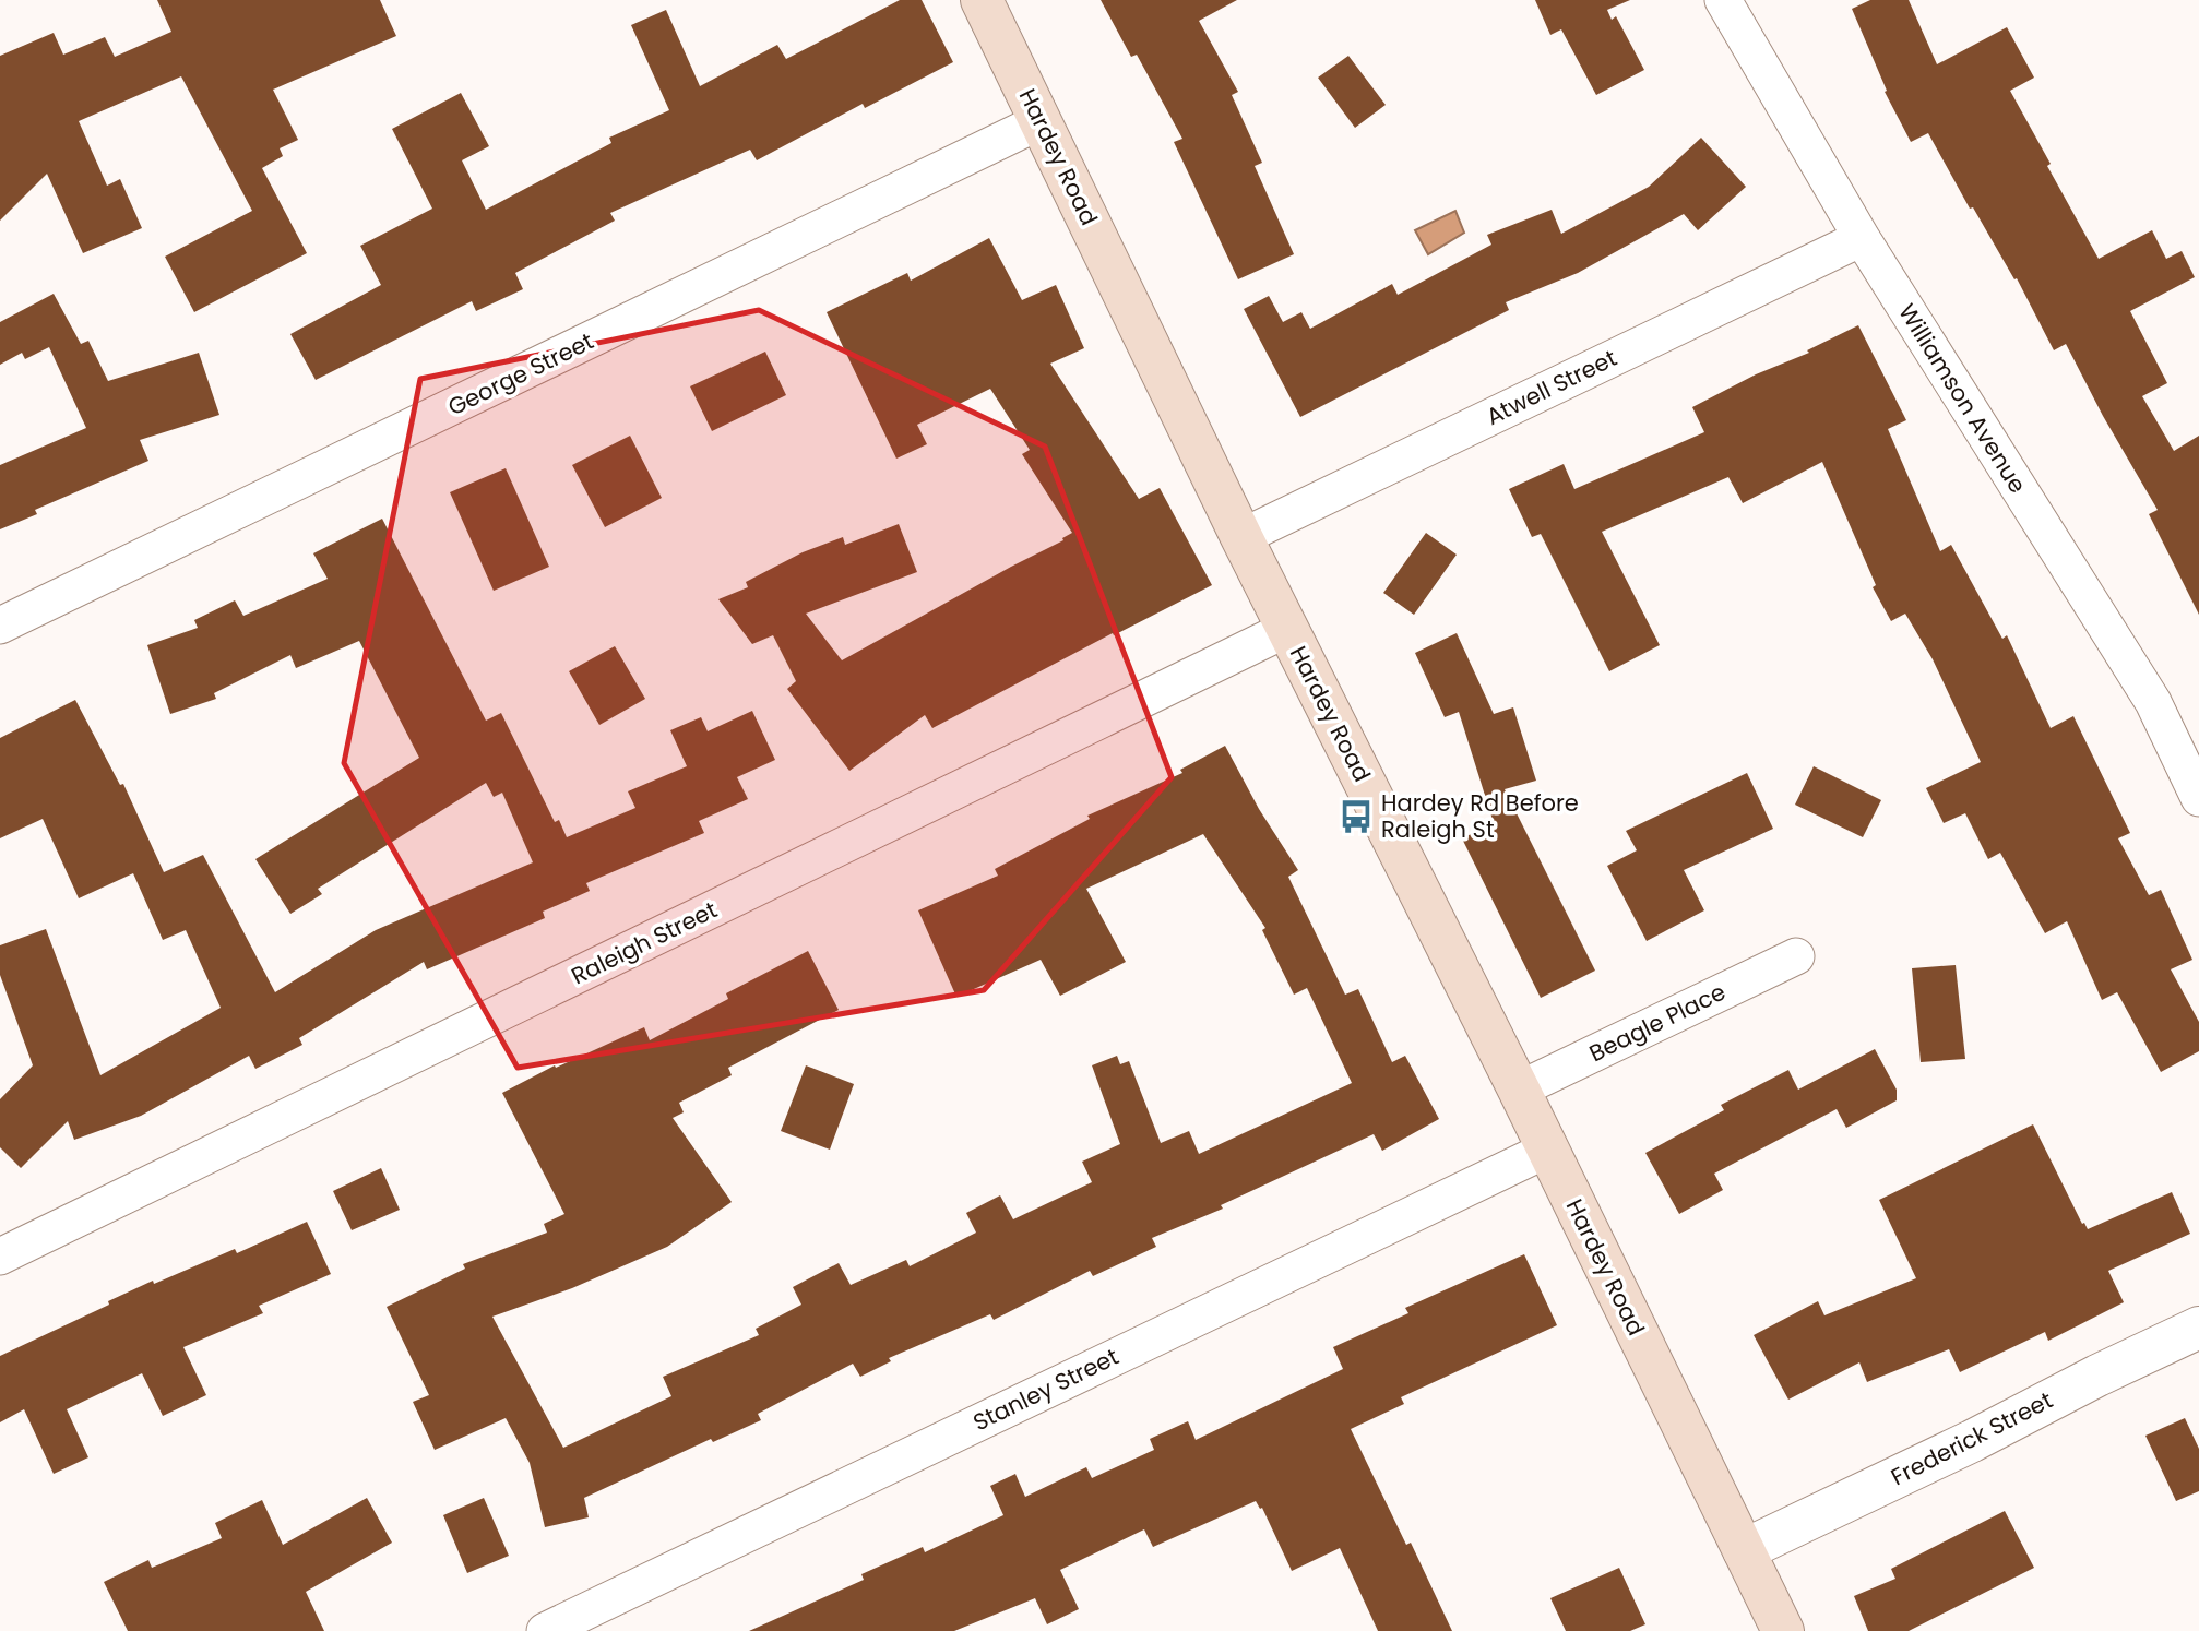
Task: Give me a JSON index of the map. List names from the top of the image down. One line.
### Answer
{"streets":{"main road":["Hardey Road"],"street":["George Street","Atwell Street","Williamson Avenue","Raleigh Street","Beagle Place","Stanley Street","Frederick Street"]},"crossings":[["Hardey Road","George Street"],["Hardey Road","Atwell Street"],["Hardey Road","Raleigh Street"],["Hardey Road","Beagle Place"],["Hardey Road","Stanley Street"],["Hardey Road","Frederick Street"],["Atwell Street","Williamson Avenue"]],"places":{"bus stop":["Hardey Rd Before Raleigh St"]}}
